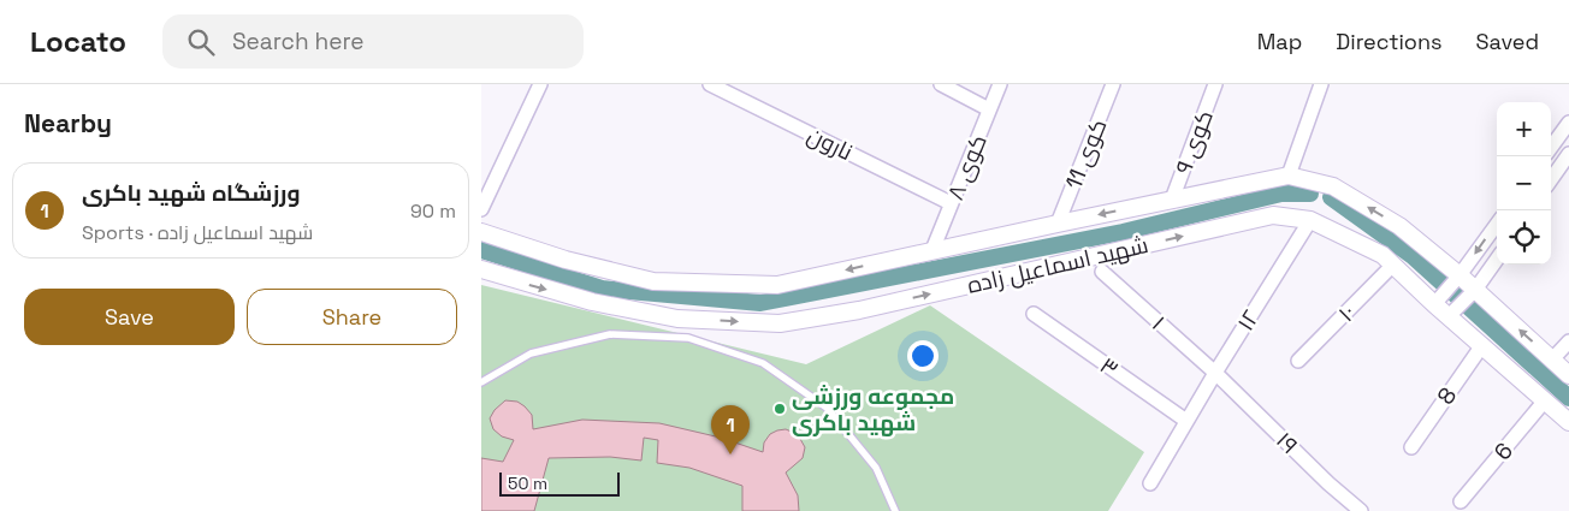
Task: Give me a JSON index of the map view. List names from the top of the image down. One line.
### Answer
{"streets":{"street":["کوی ۹","نارون","کوی 11","کوی ۸","شهید اسماعیل زاده","۱۰","۱۲","۱","۳","8","۱۹","6"]},"crossings":[["کوی ۹","شهید اسماعیل زاده"],["نارون","کوی ۸"],["کوی 11","شهید اسماعیل زاده"],["کوی ۸","شهید اسماعیل زاده"],["شهید اسماعیل زاده","۱۰"],["شهید اسماعیل زاده","۱۲"],["شهید اسماعیل زاده","8"],["شهید اسماعیل زاده","6"],["۱۲","۱"],["۱۲","۳"],["۱۲","۱۹"],["۱","۱۹"]],"places":["مجموعه ورزشی شهید باکری"],"scale_bar":"50 m","page":{"header":"Locato","search":"Search here","nav":["Map","Directions","Saved"],"heading":"Nearby","map_buttons":["+","−"],"list":[{"mark":"1","name":"ورزشگاه شهید باکری","note":"Sports · شهید اسماعیل زاده","value":"90 m"}],"buttons":["Save","Share"],"pins":"1","scale":"50 m"}}
